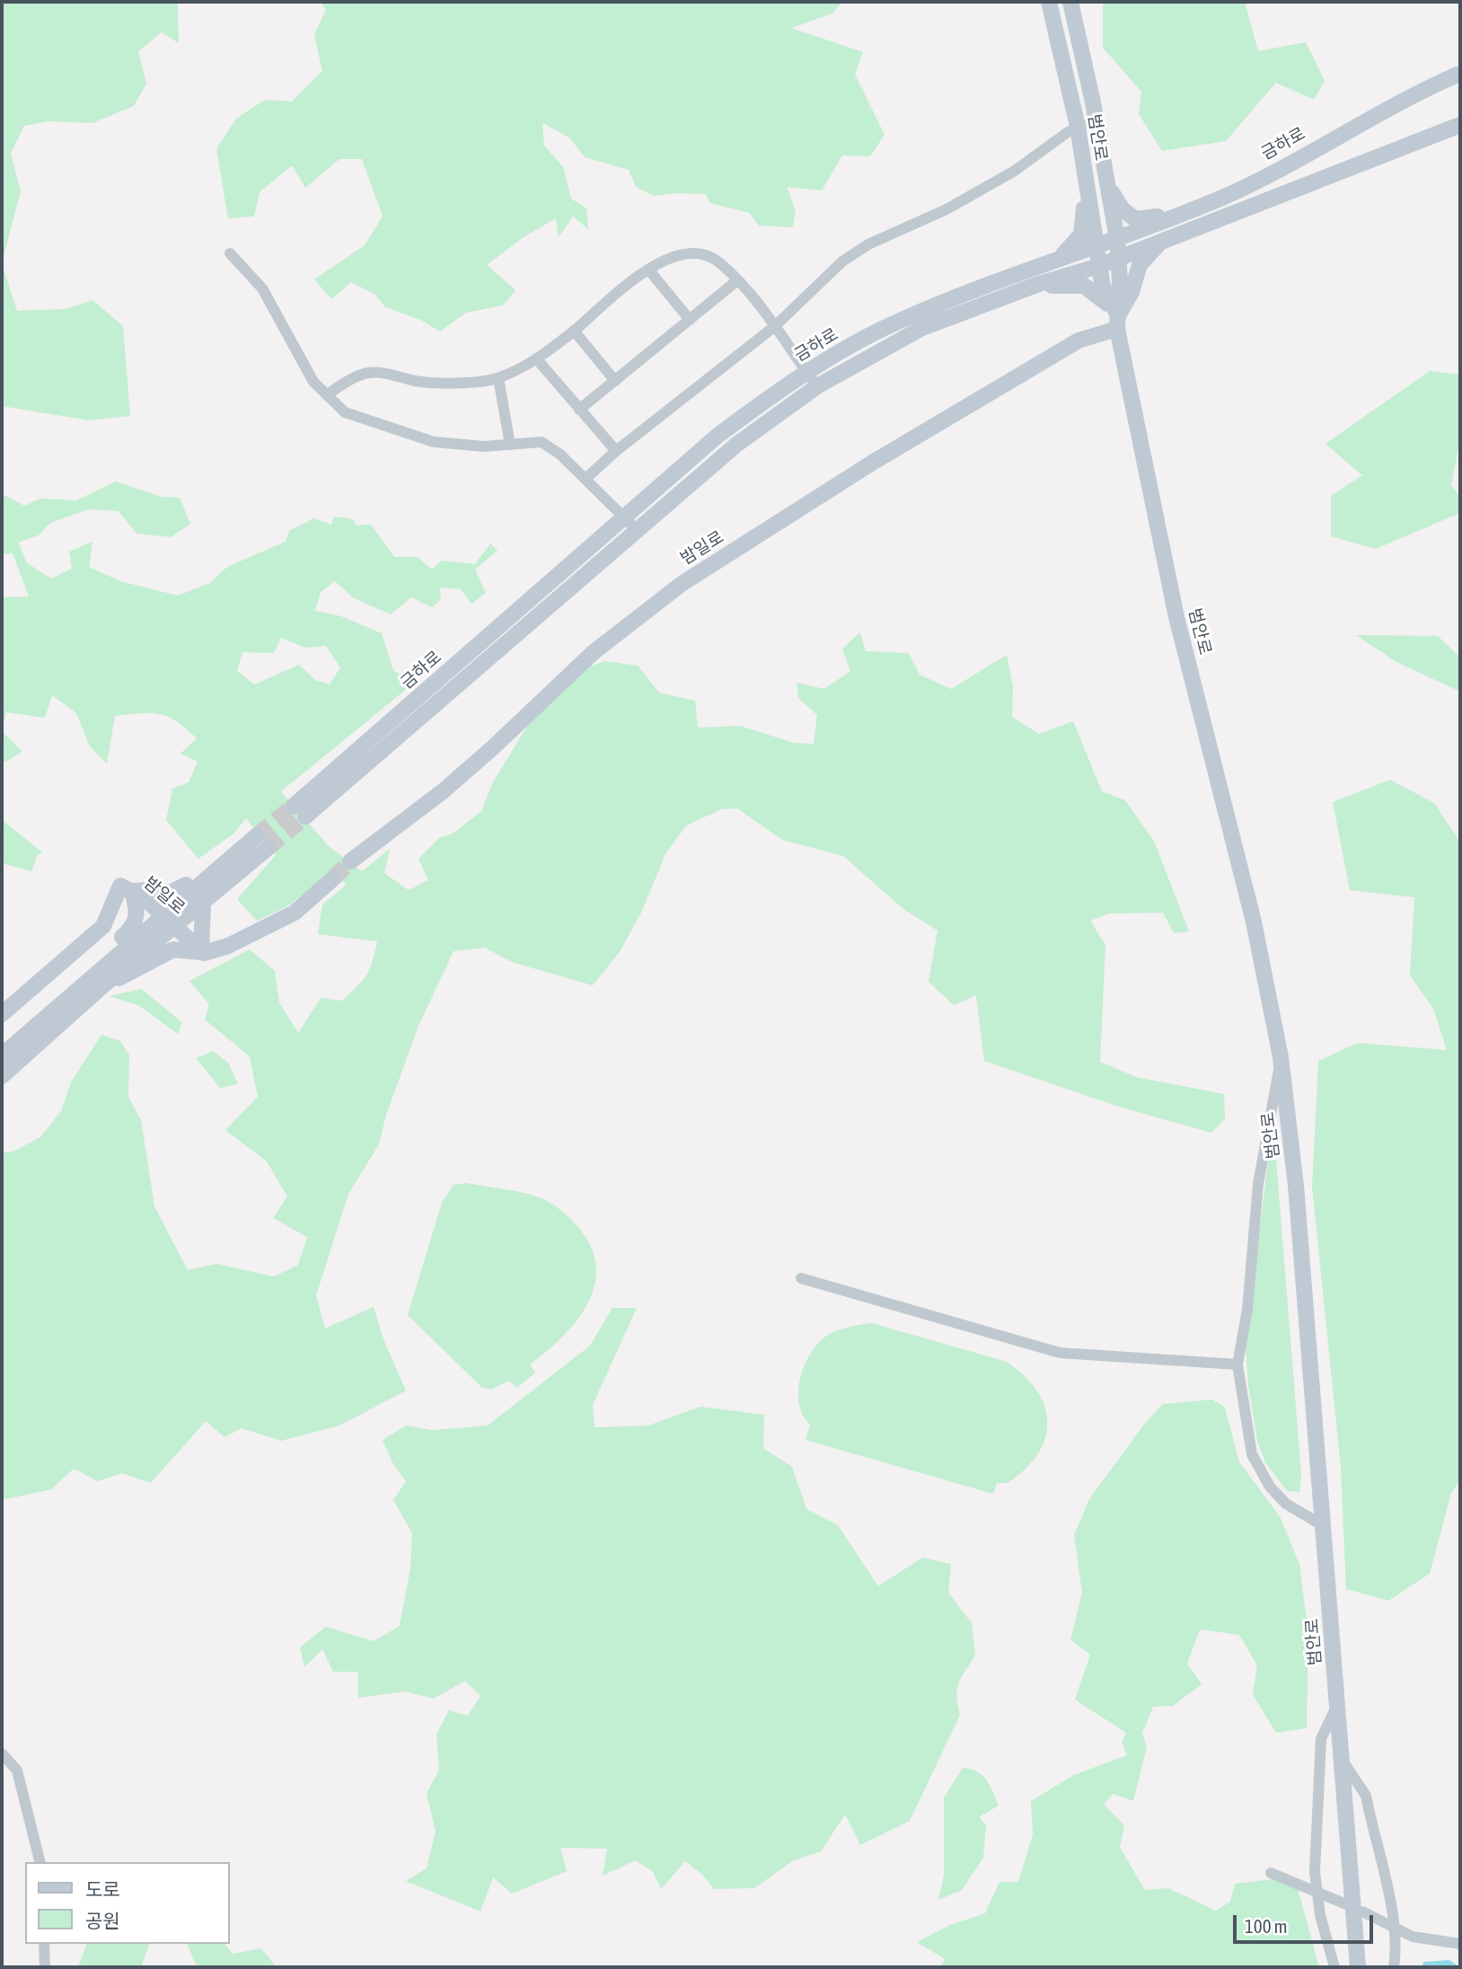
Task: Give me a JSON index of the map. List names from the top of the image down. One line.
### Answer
{"streets":{"main road":["범안로","금하로","밤일로"]},"crossings":[["범안로","금하로"],["범안로","밤일로"]],"legend":["도로","공원"],"scale_bar":"100 m"}
